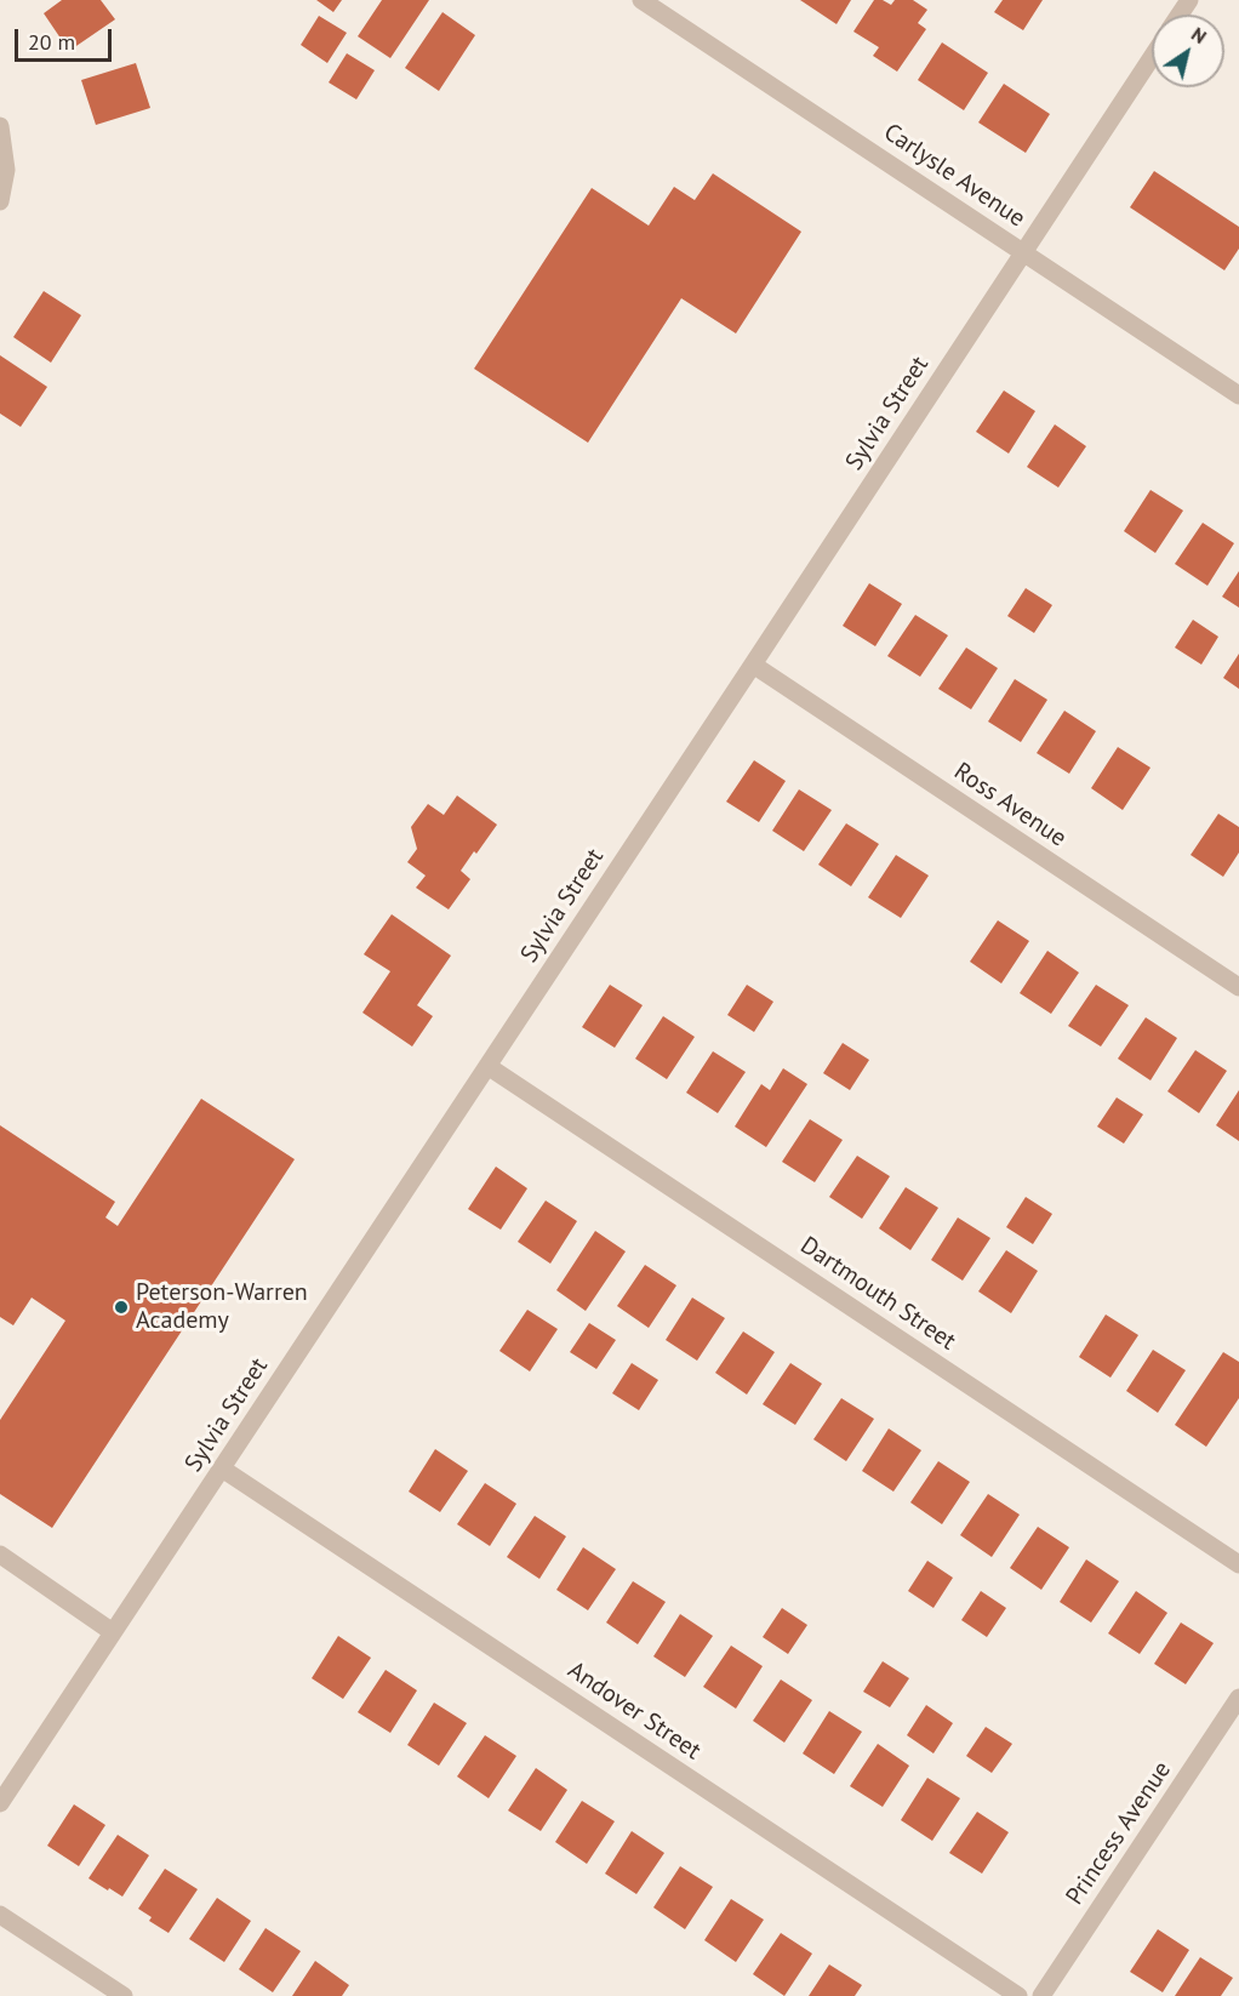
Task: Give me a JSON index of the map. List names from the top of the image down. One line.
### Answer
{"streets":{"street":["Carlysle Avenue","Sylvia Street","Ross Avenue","Dartmouth Street","Andover Street","Princess Avenue"]},"crossings":[["Carlysle Avenue","Sylvia Street"],["Sylvia Street","Ross Avenue"],["Sylvia Street","Dartmouth Street"],["Sylvia Street","Andover Street"]],"places":["Peterson-Warren Academy"],"scale_bar":"20 m","north":"top right"}
